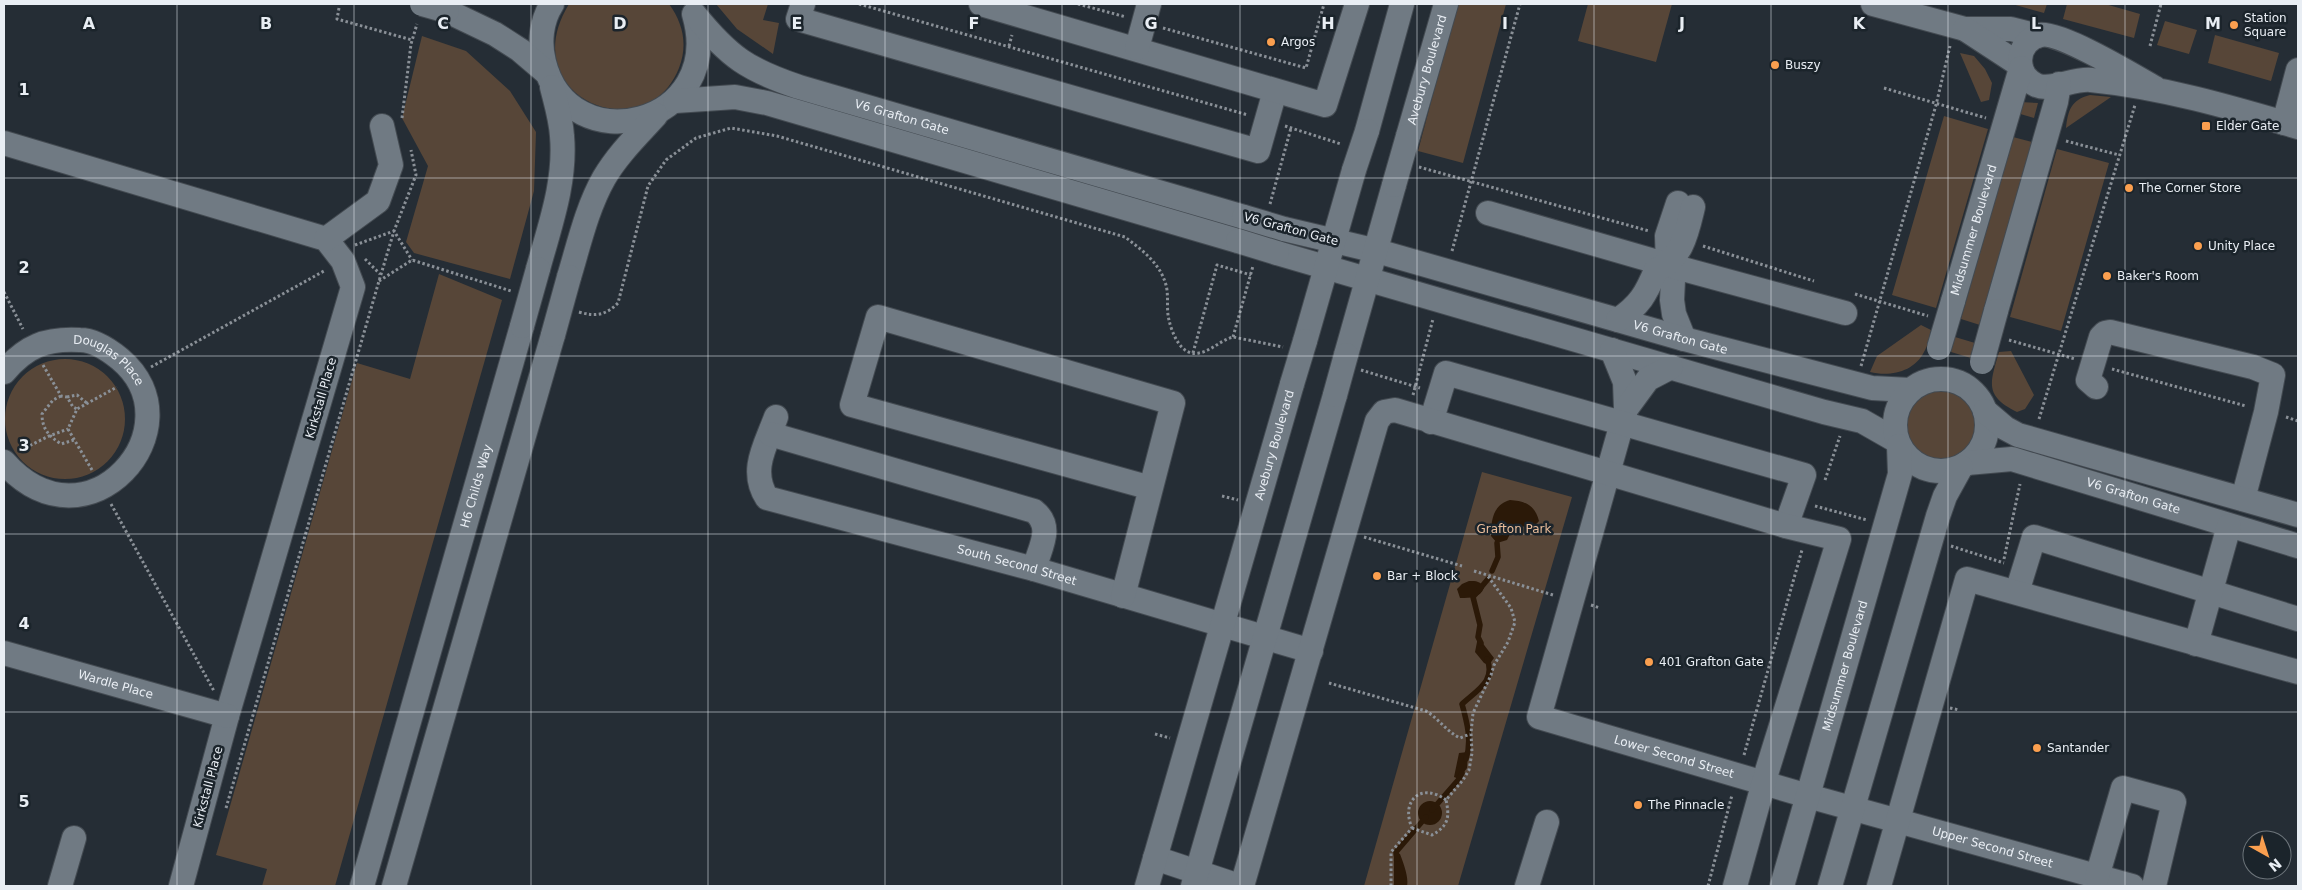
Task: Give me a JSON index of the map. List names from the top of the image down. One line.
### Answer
{"streets":{"street":["Avebury Boulevard","V6 Grafton Gate","Midsummer Boulevard","Douglas Place","Kirkstall Place","H6 Childs Way","South Second Street","Wardle Place","Lower Second Street","Upper Second Street"]},"crossings":[["Avebury Boulevard","V6 Grafton Gate"],["Avebury Boulevard","South Second Street"],["V6 Grafton Gate","Midsummer Boulevard"],["V6 Grafton Gate","H6 Childs Way"],["Midsummer Boulevard","Lower Second Street"],["Kirkstall Place","Wardle Place"],["Lower Second Street","Upper Second Street"]],"parks":["Grafton Park"],"places":{"other":["Station Square","Argos","Buszy","The Corner Store","Unity Place","Baker's Room","Bar + Block","401 Grafton Gate","Santander","The Pinnacle"],"transit":["Elder Gate"]},"north":"bottom right","grid":{"columns":["A","B","C","D","E","F","G","H","I","J","K","L","M"],"rows":["1","2","3","4","5"]}}
